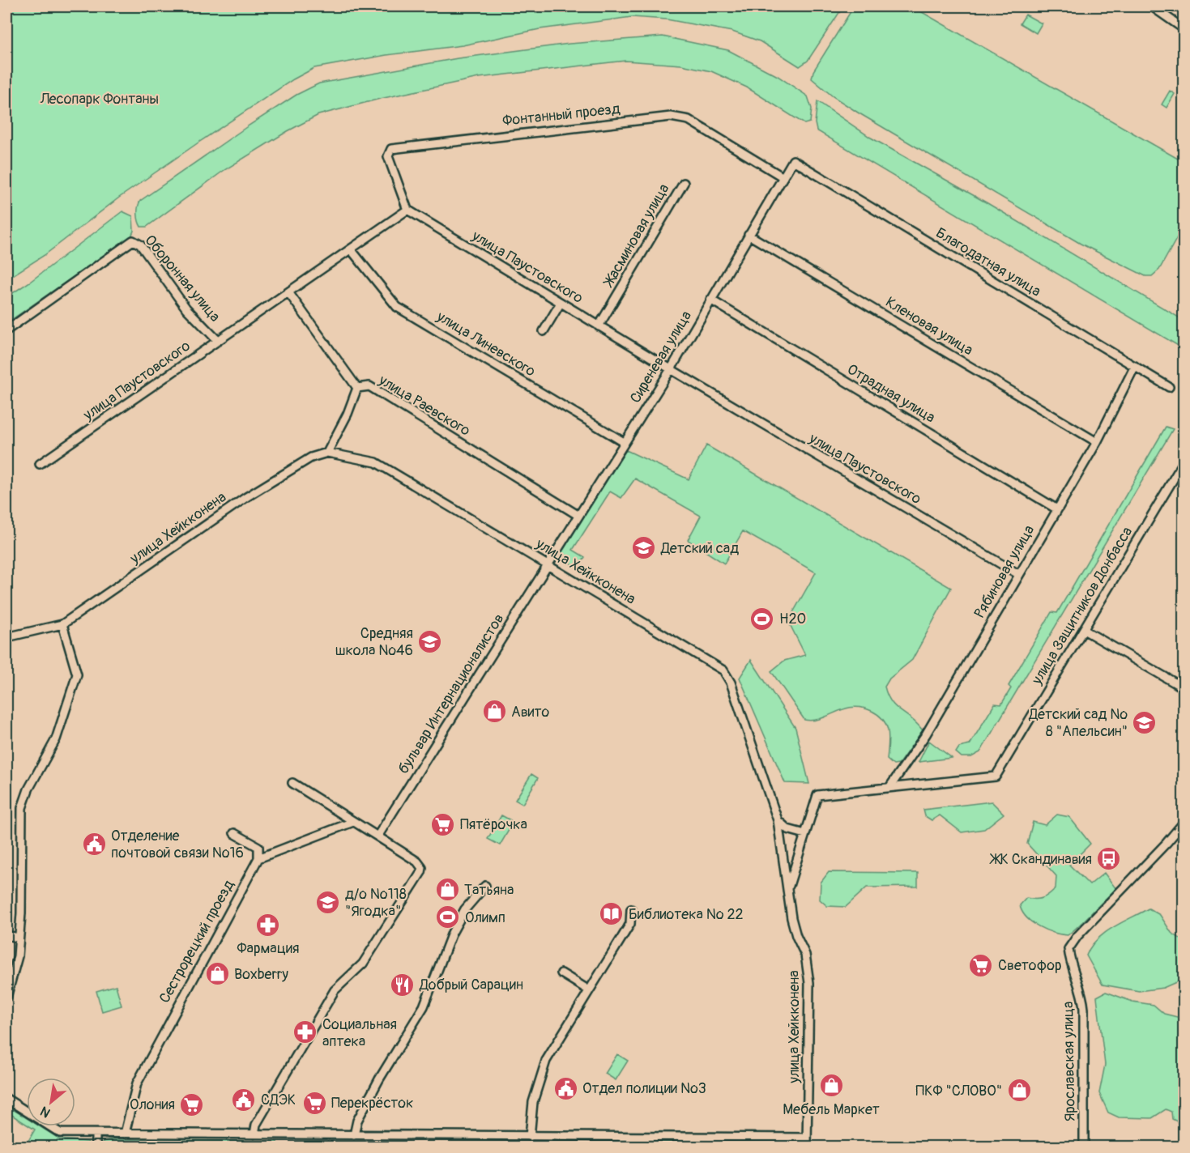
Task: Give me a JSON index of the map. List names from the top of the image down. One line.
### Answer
{"streets":{"street":["Фонтанный проезд","Жасминовая улица","Благодатная улица","улица Паустовского","Оборонная улица","Кленовая улица","улица Линевского","Сиреневая улица","Отрадная улица","улица Раевского","улица Хейкконена","Рябиновая улица","улица Защитников Донбасса","бульвар Интернационалистов","Сестрорецкий проезд","Ярославская улица"]},"crossings":[["Фонтанный проезд","улица Паустовского"],["Фонтанный проезд","Сиреневая улица"],["Жасминовая улица","улица Паустовского"],["Благодатная улица","Сиреневая улица"],["Благодатная улица","Рябиновая улица"],["улица Паустовского","Оборонная улица"],["улица Паустовского","улица Линевского"],["улица Паустовского","Сиреневая улица"],["улица Паустовского","улица Раевского"],["улица Паустовского","Рябиновая улица"],["Кленовая улица","Сиреневая улица"],["Кленовая улица","Рябиновая улица"],["улица Линевского","Сиреневая улица"],["Сиреневая улица","Отрадная улица"],["Сиреневая улица","улица Раевского"],["Сиреневая улица","улица Хейкконена"],["Сиреневая улица","бульвар Интернационалистов"],["Отрадная улица","Рябиновая улица"],["улица Хейкконена","улица Защитников Донбасса"],["улица Хейкконена","бульвар Интернационалистов"],["Рябиновая улица","улица Защитников Донбасса"]],"parks":["Лесопарк Фонтаны"],"places":{"school or university":["Детский сад","Средняя школа №46","Детский сад № 8 \"Апельсин\"","д/о №118 \"Ягодка\""],"sports":["H2O","Олимп"],"shop":["Авито","Татьяна","Boxberry","Мебель Маркет","ПКФ \"СЛОВО\""],"supermarket":["Пятёрочка","Светофор","Перекрёсток","Олония"],"public building":["Отделение почтовой связи №16","Отдел полиции №3","СДЭК"],"bus stop":["ЖК Скандинавия"],"library":["Библиотека № 22"],"pharmacy":["Фармация","Социальная аптека"],"restaurant":["Добрый Сарацин"]},"north":"bottom left"}
